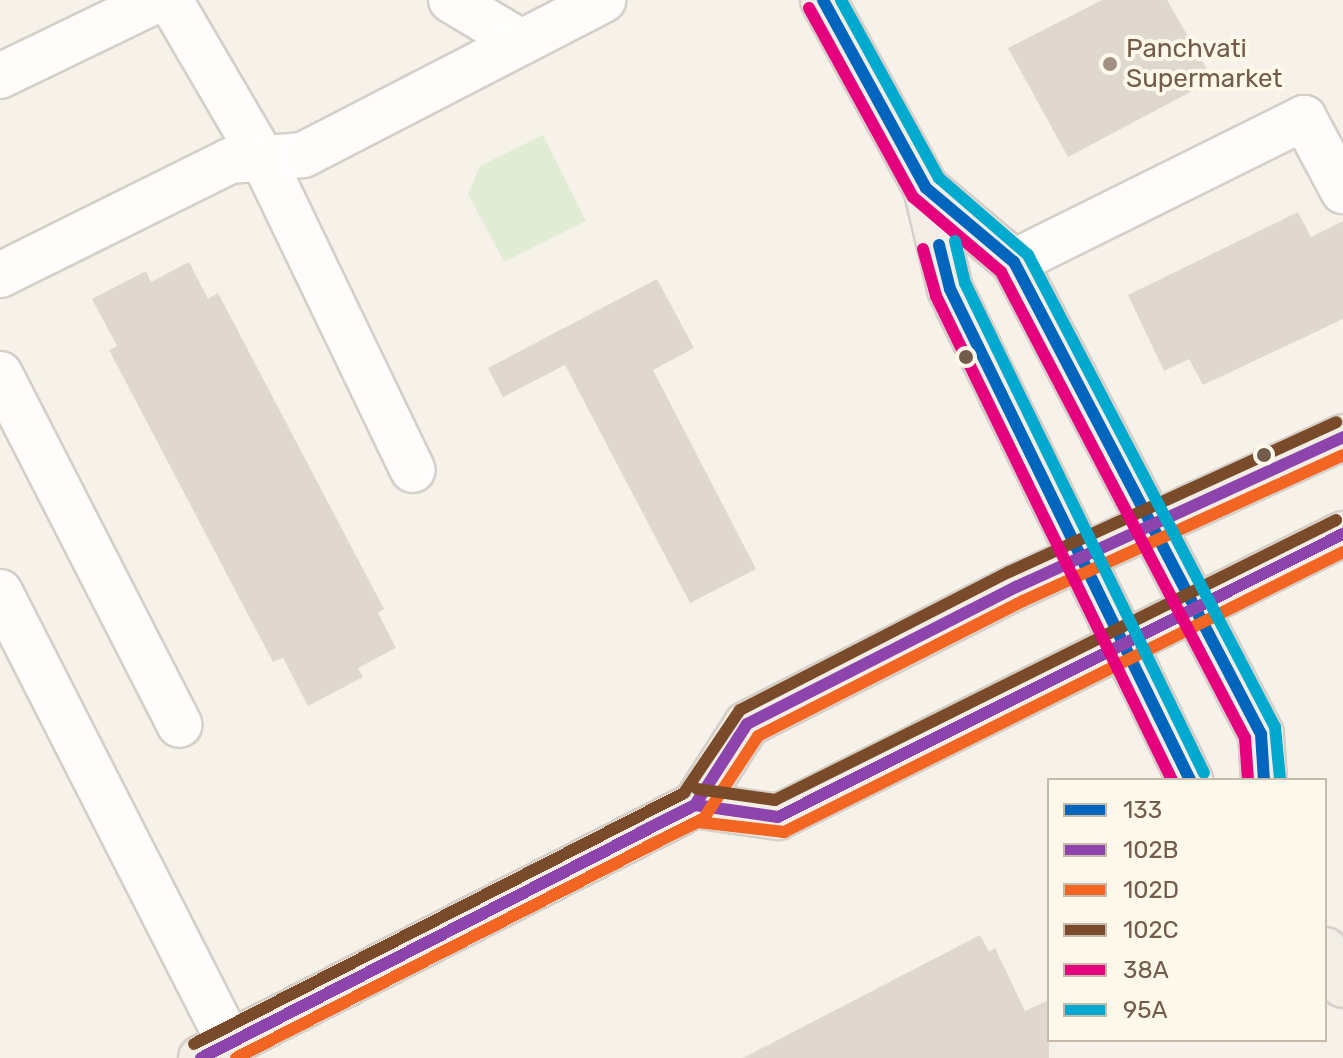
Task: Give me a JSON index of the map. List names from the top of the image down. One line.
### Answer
{"places":["Panchvati Supermarket"],"lines":["transit line 133","transit line 95A","transit line 38A","transit line 102C","transit line 102B","transit line 102D"],"legend":["133","102B","102D","102C","38A","95A"]}
